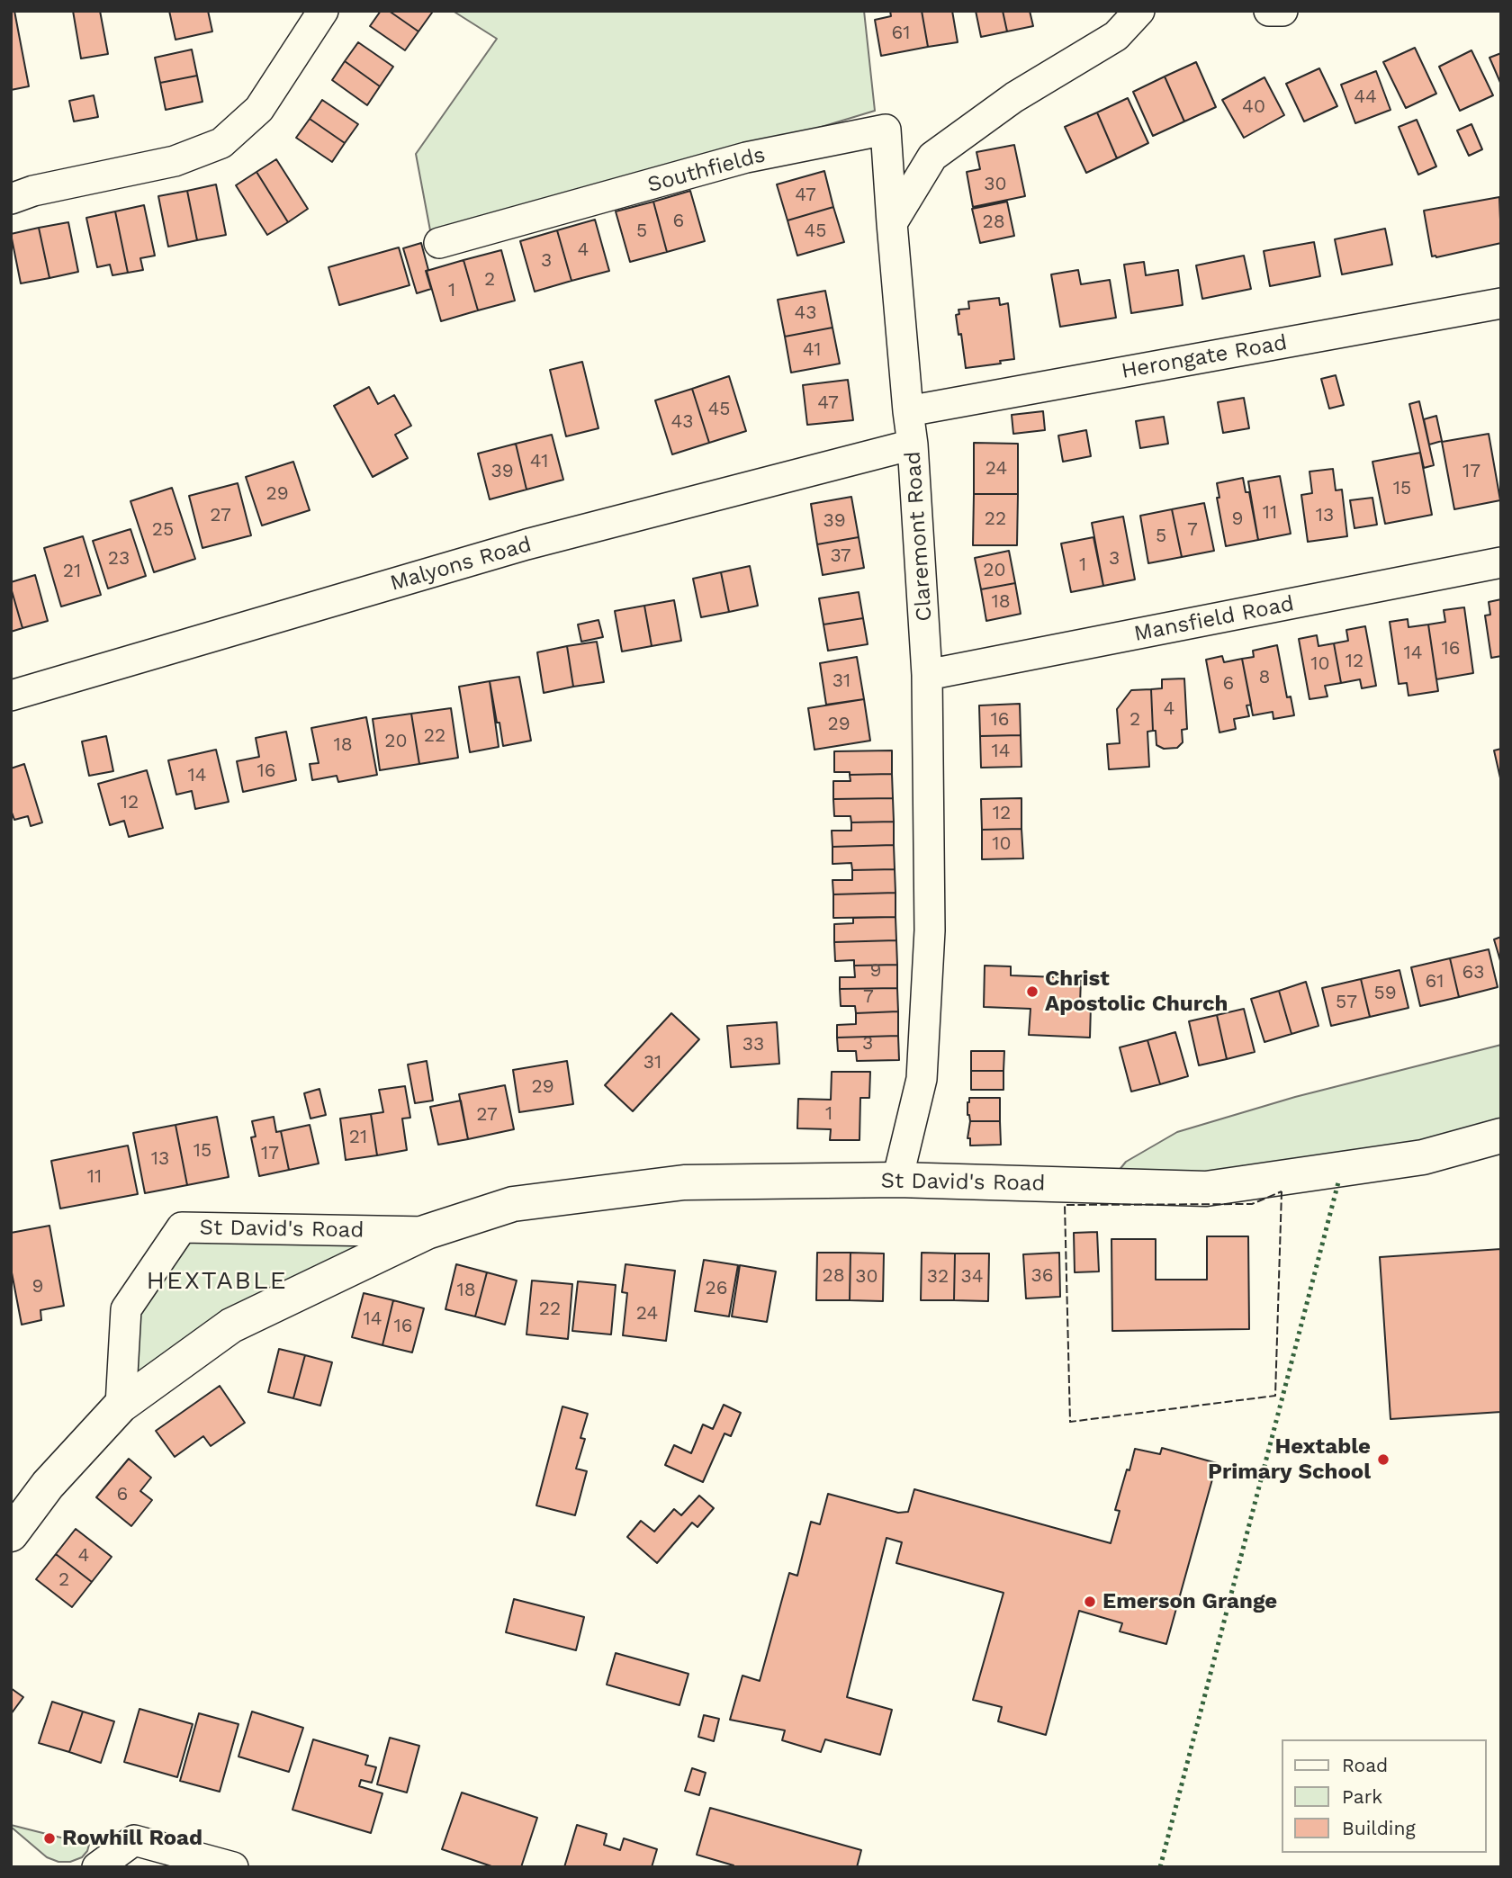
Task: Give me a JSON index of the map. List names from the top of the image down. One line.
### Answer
{"streets":{"street":["Southfields","Herongate Road","Claremont Road","Malyons Road","Mansfield Road","St David's Road"]},"crossings":[["Southfields","Claremont Road"],["Herongate Road","Claremont Road"],["Claremont Road","Malyons Road"],["Claremont Road","Mansfield Road"],["Claremont Road","St David's Road"]],"districts":["HEXTABLE"],"places":["Christ Apostolic Church","Hextable Primary School","Emerson Grange","Rowhill Road"],"house_numbers":["61","44","40","30","47","6","28","5","45","4","3","2","1","43","41","47","45","43","41","24","39","17","15","29","11","27","13","22","9","39","25","7","5","37","23","3","1","20","21","18","16","14","12","10","8","31","6","4","16","2","29","22","20","18","14","16","14","12","12","10","9","63","61","59","7","57","3","33","31","29","1","27","21","15","17","13","11","28","36","30","32","34","9","26","18","22","24","14","16","6","4","2"],"legend":["Road","Park","Building"]}
